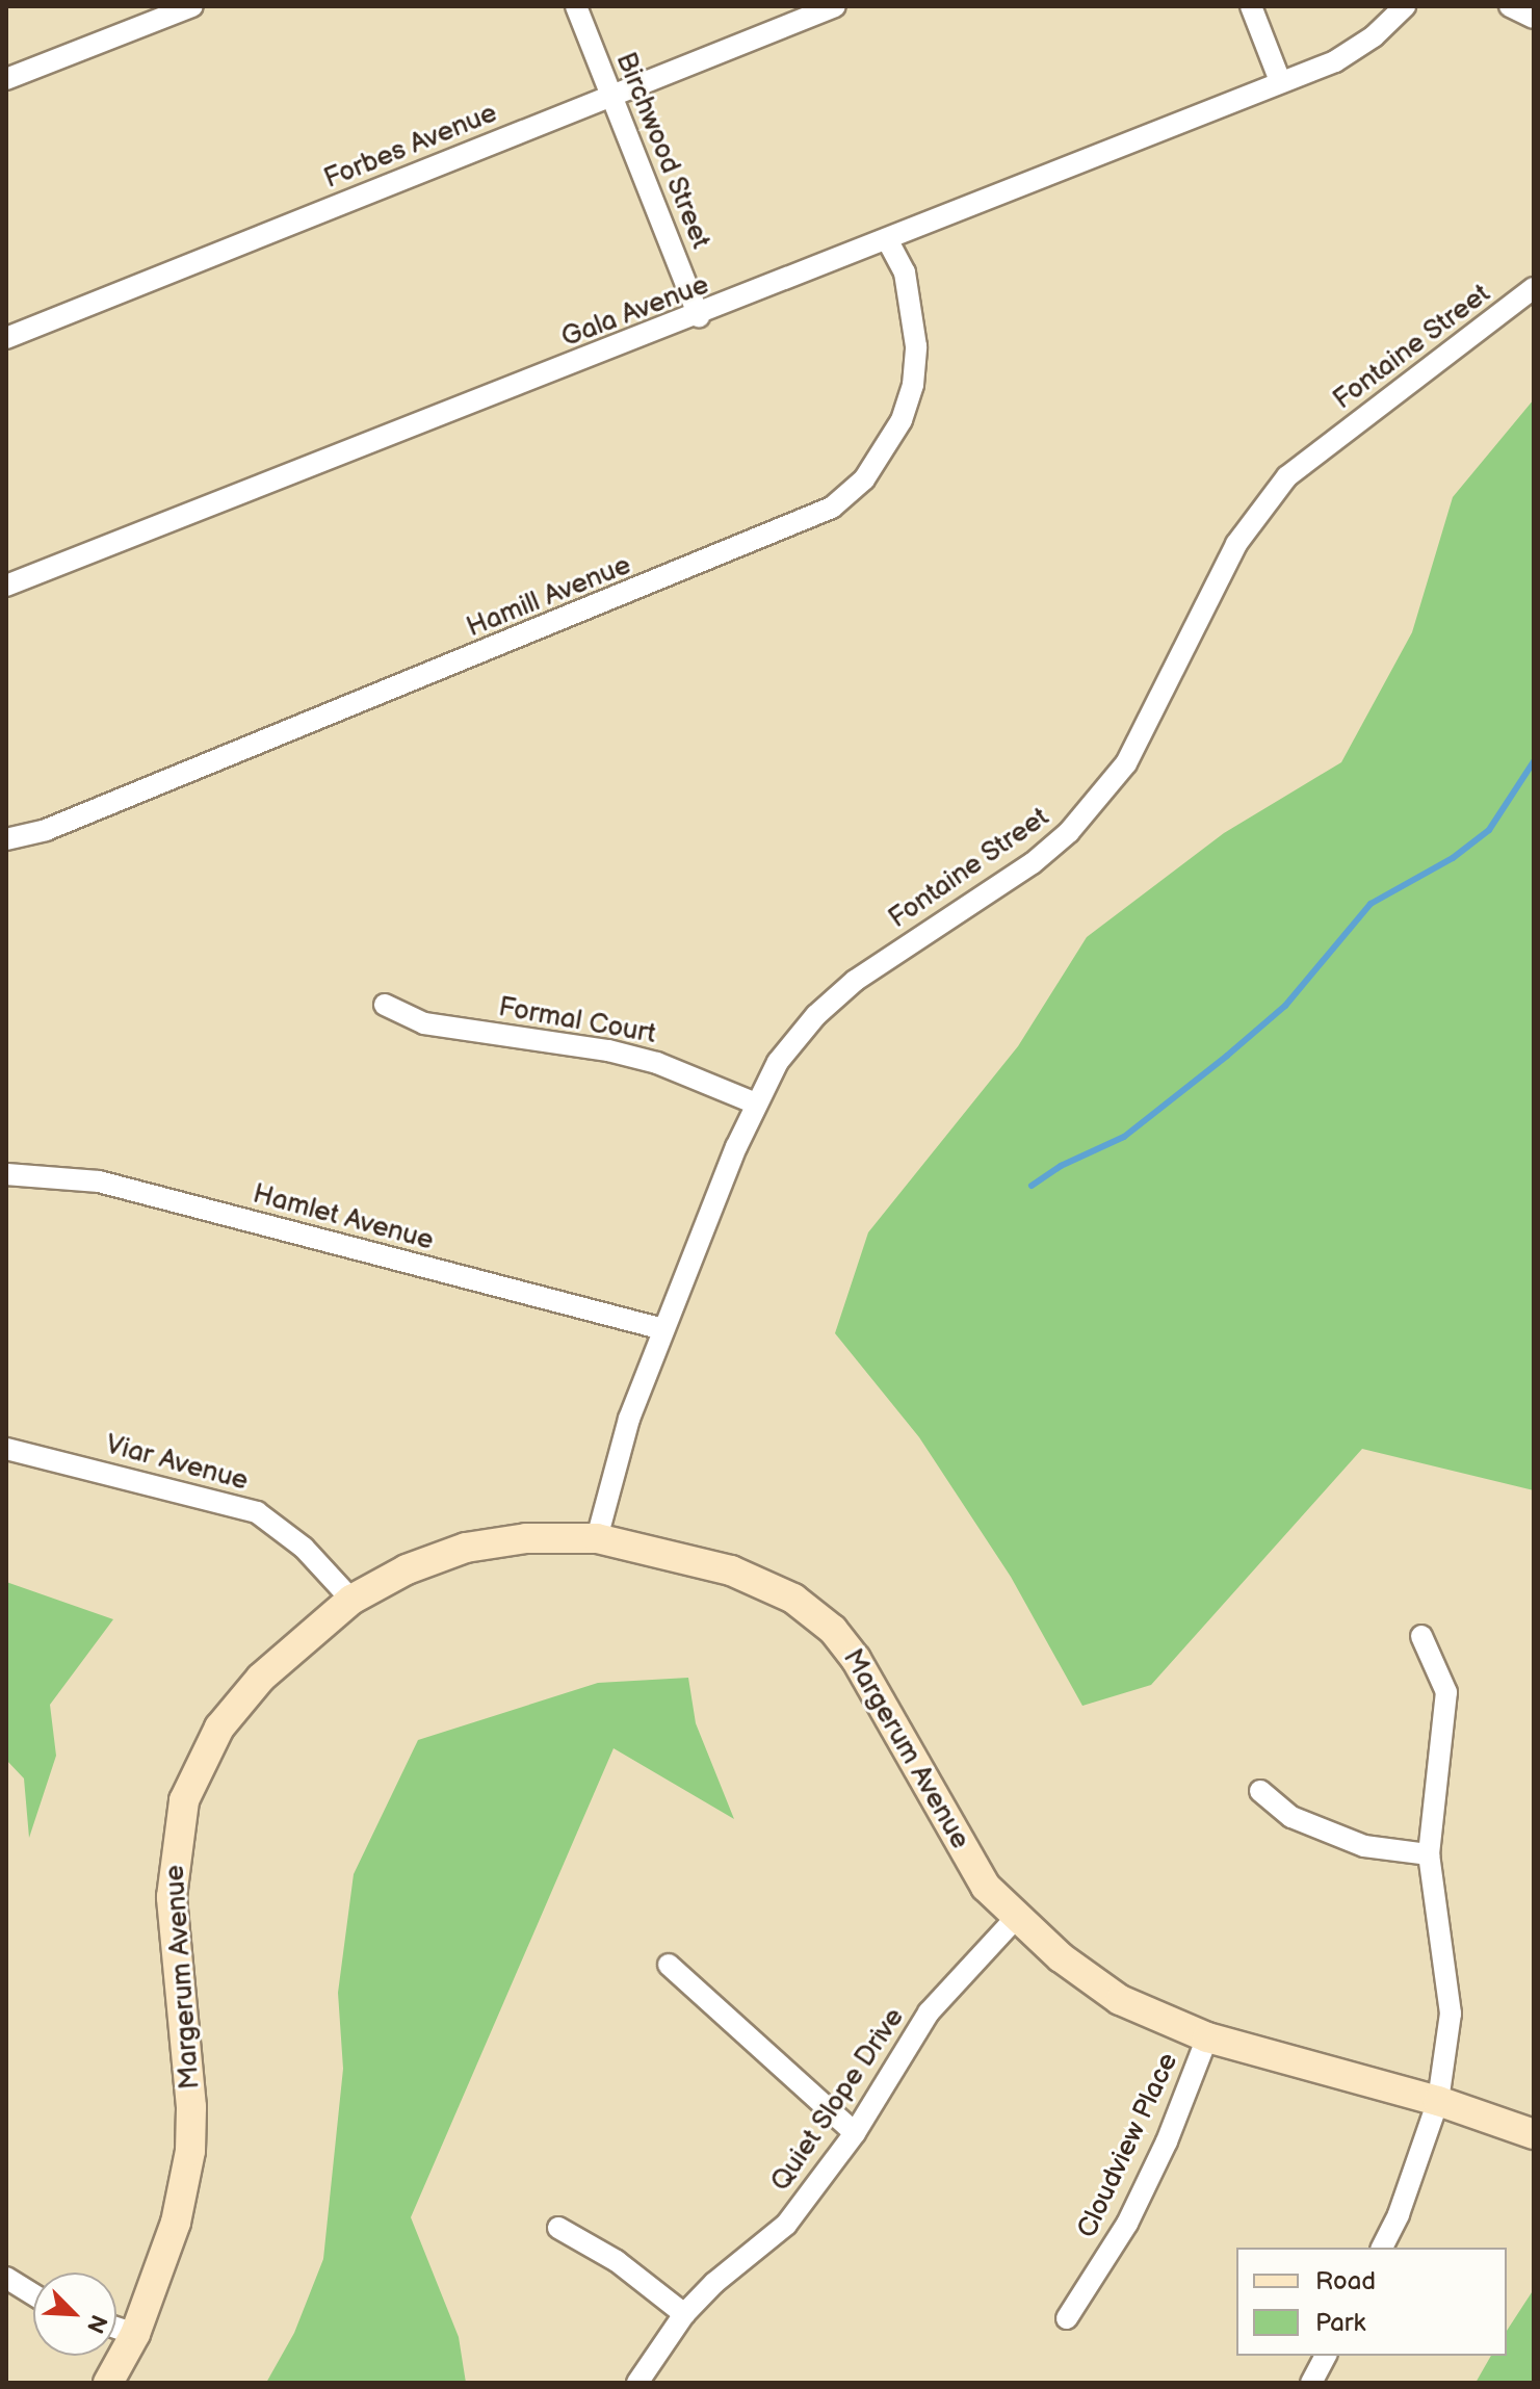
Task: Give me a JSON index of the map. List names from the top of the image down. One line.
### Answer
{"streets":{"street":["Forbes Avenue","Birchwood Street","Gala Avenue","Fontaine Street","Hamill Avenue","Formal Court","Hamlet Avenue","Viar Avenue","Margerum Avenue","Quiet Slope Drive","Cloudview Place"]},"crossings":[["Forbes Avenue","Birchwood Street"],["Birchwood Street","Gala Avenue"],["Gala Avenue","Hamill Avenue"],["Fontaine Street","Formal Court"],["Fontaine Street","Hamlet Avenue"],["Fontaine Street","Margerum Avenue"],["Viar Avenue","Margerum Avenue"],["Margerum Avenue","Quiet Slope Drive"],["Margerum Avenue","Cloudview Place"]],"legend":["Road","Park"],"north":"bottom right"}
